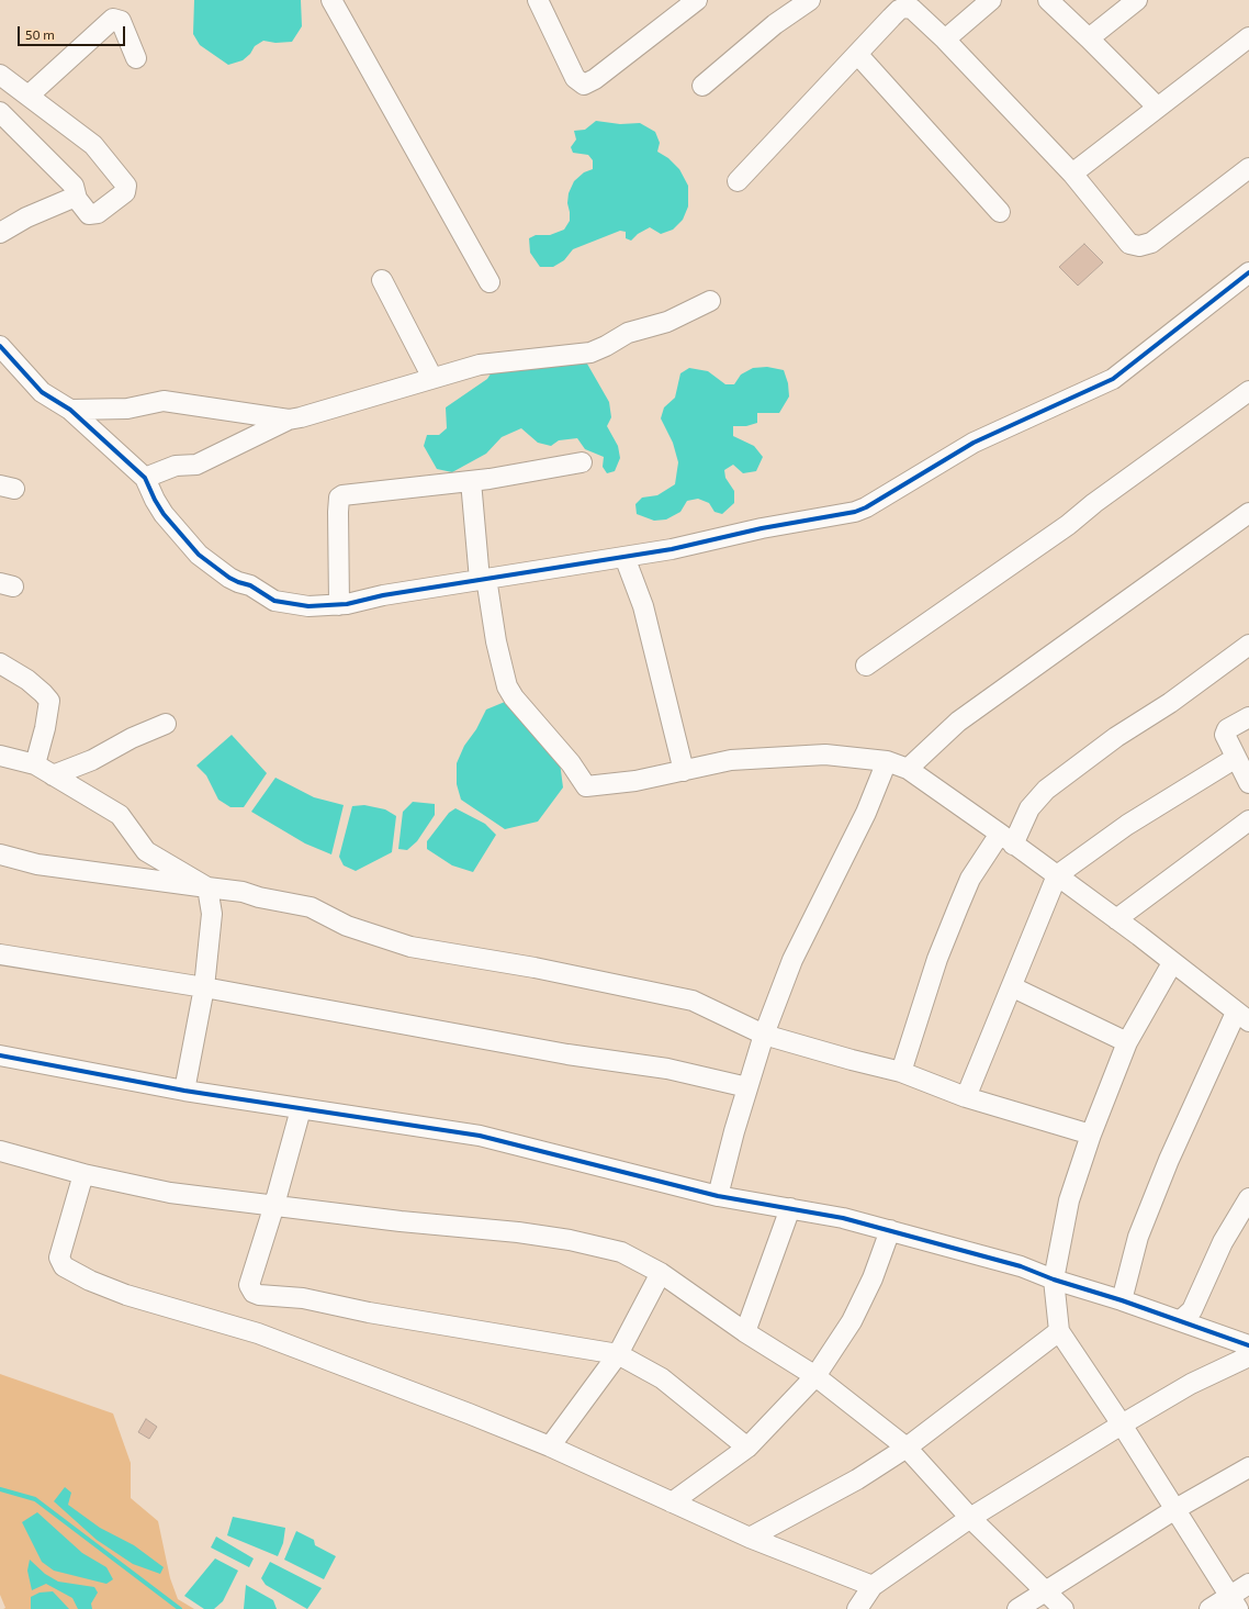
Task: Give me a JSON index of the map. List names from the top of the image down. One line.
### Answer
{"scale_bar":"50 m"}
